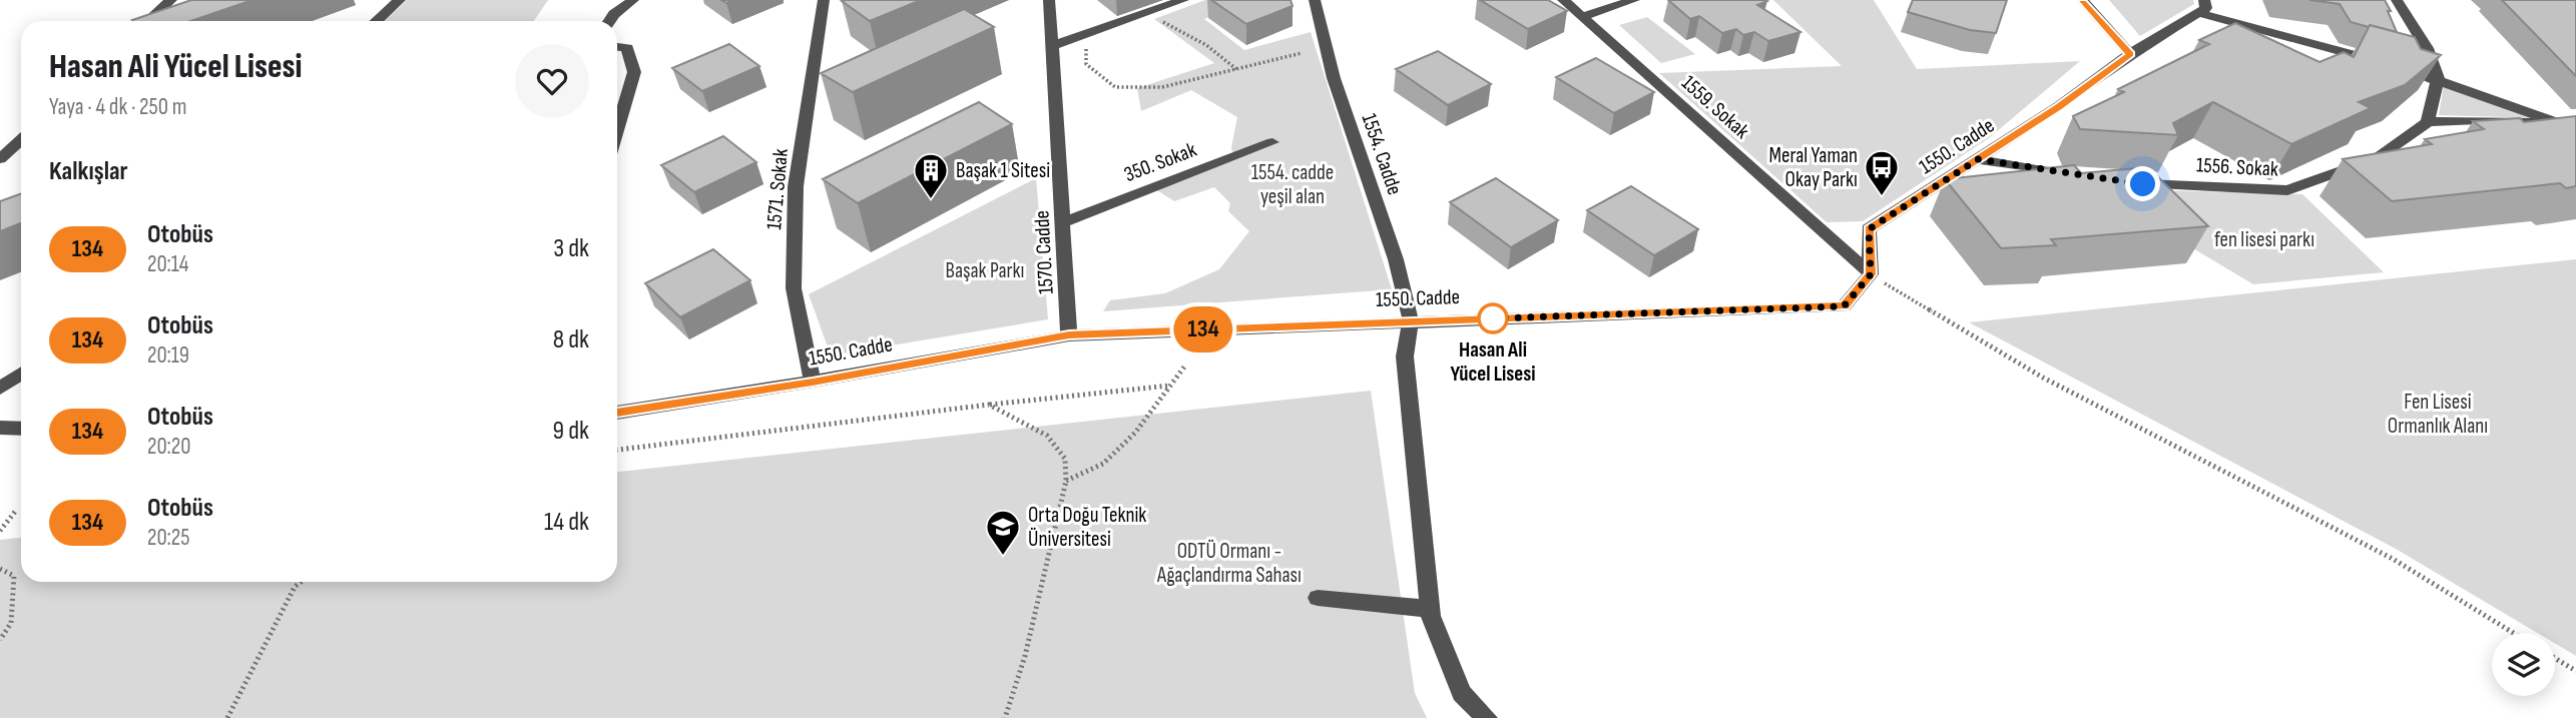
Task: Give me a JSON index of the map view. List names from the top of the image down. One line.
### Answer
{"streets":{"street":["1559. Sokak","1550. Cadde","1554. Cadde","350. Sokak","1556. Sokak","1571. Sokak","1570. Cadde"]},"crossings":[["1559. Sokak","1550. Cadde"],["1550. Cadde","1554. Cadde"],["1550. Cadde","1571. Sokak"],["1550. Cadde","1570. Cadde"],["350. Sokak","1570. Cadde"]],"parks":["1554. cadde yeşil alan","fen lisesi parkı","Başak Parkı","Fen Lisesi Ormanlık Alanı","ODTÜ Ormanı - Ağaçlandırma Sahası"],"places":{"bus stop":["Meral Yaman Okay Parkı"],"building":["Başak 1 Sitesi"],"other":["Hasan Ali Yücel Lisesi"],"school or university":["Orta Doğu Teknik Üniversitesi"]},"lines":["bus line 134"],"page":{"on_map":"134","heading":[["Hasan Ali Yücel Lisesi","Yaya · 4 dk · 250 m"],"Kalkışlar"],"list":[{"mark":"134","name":"Otobüs","note":"20:14","value":"3 dk"},{"mark":"134","name":"Otobüs","note":"20:19","value":"8 dk"},{"mark":"134","name":"Otobüs","note":"20:20","value":"9 dk"},{"mark":"134","name":"Otobüs","note":"20:25","value":"14 dk"}]}}
